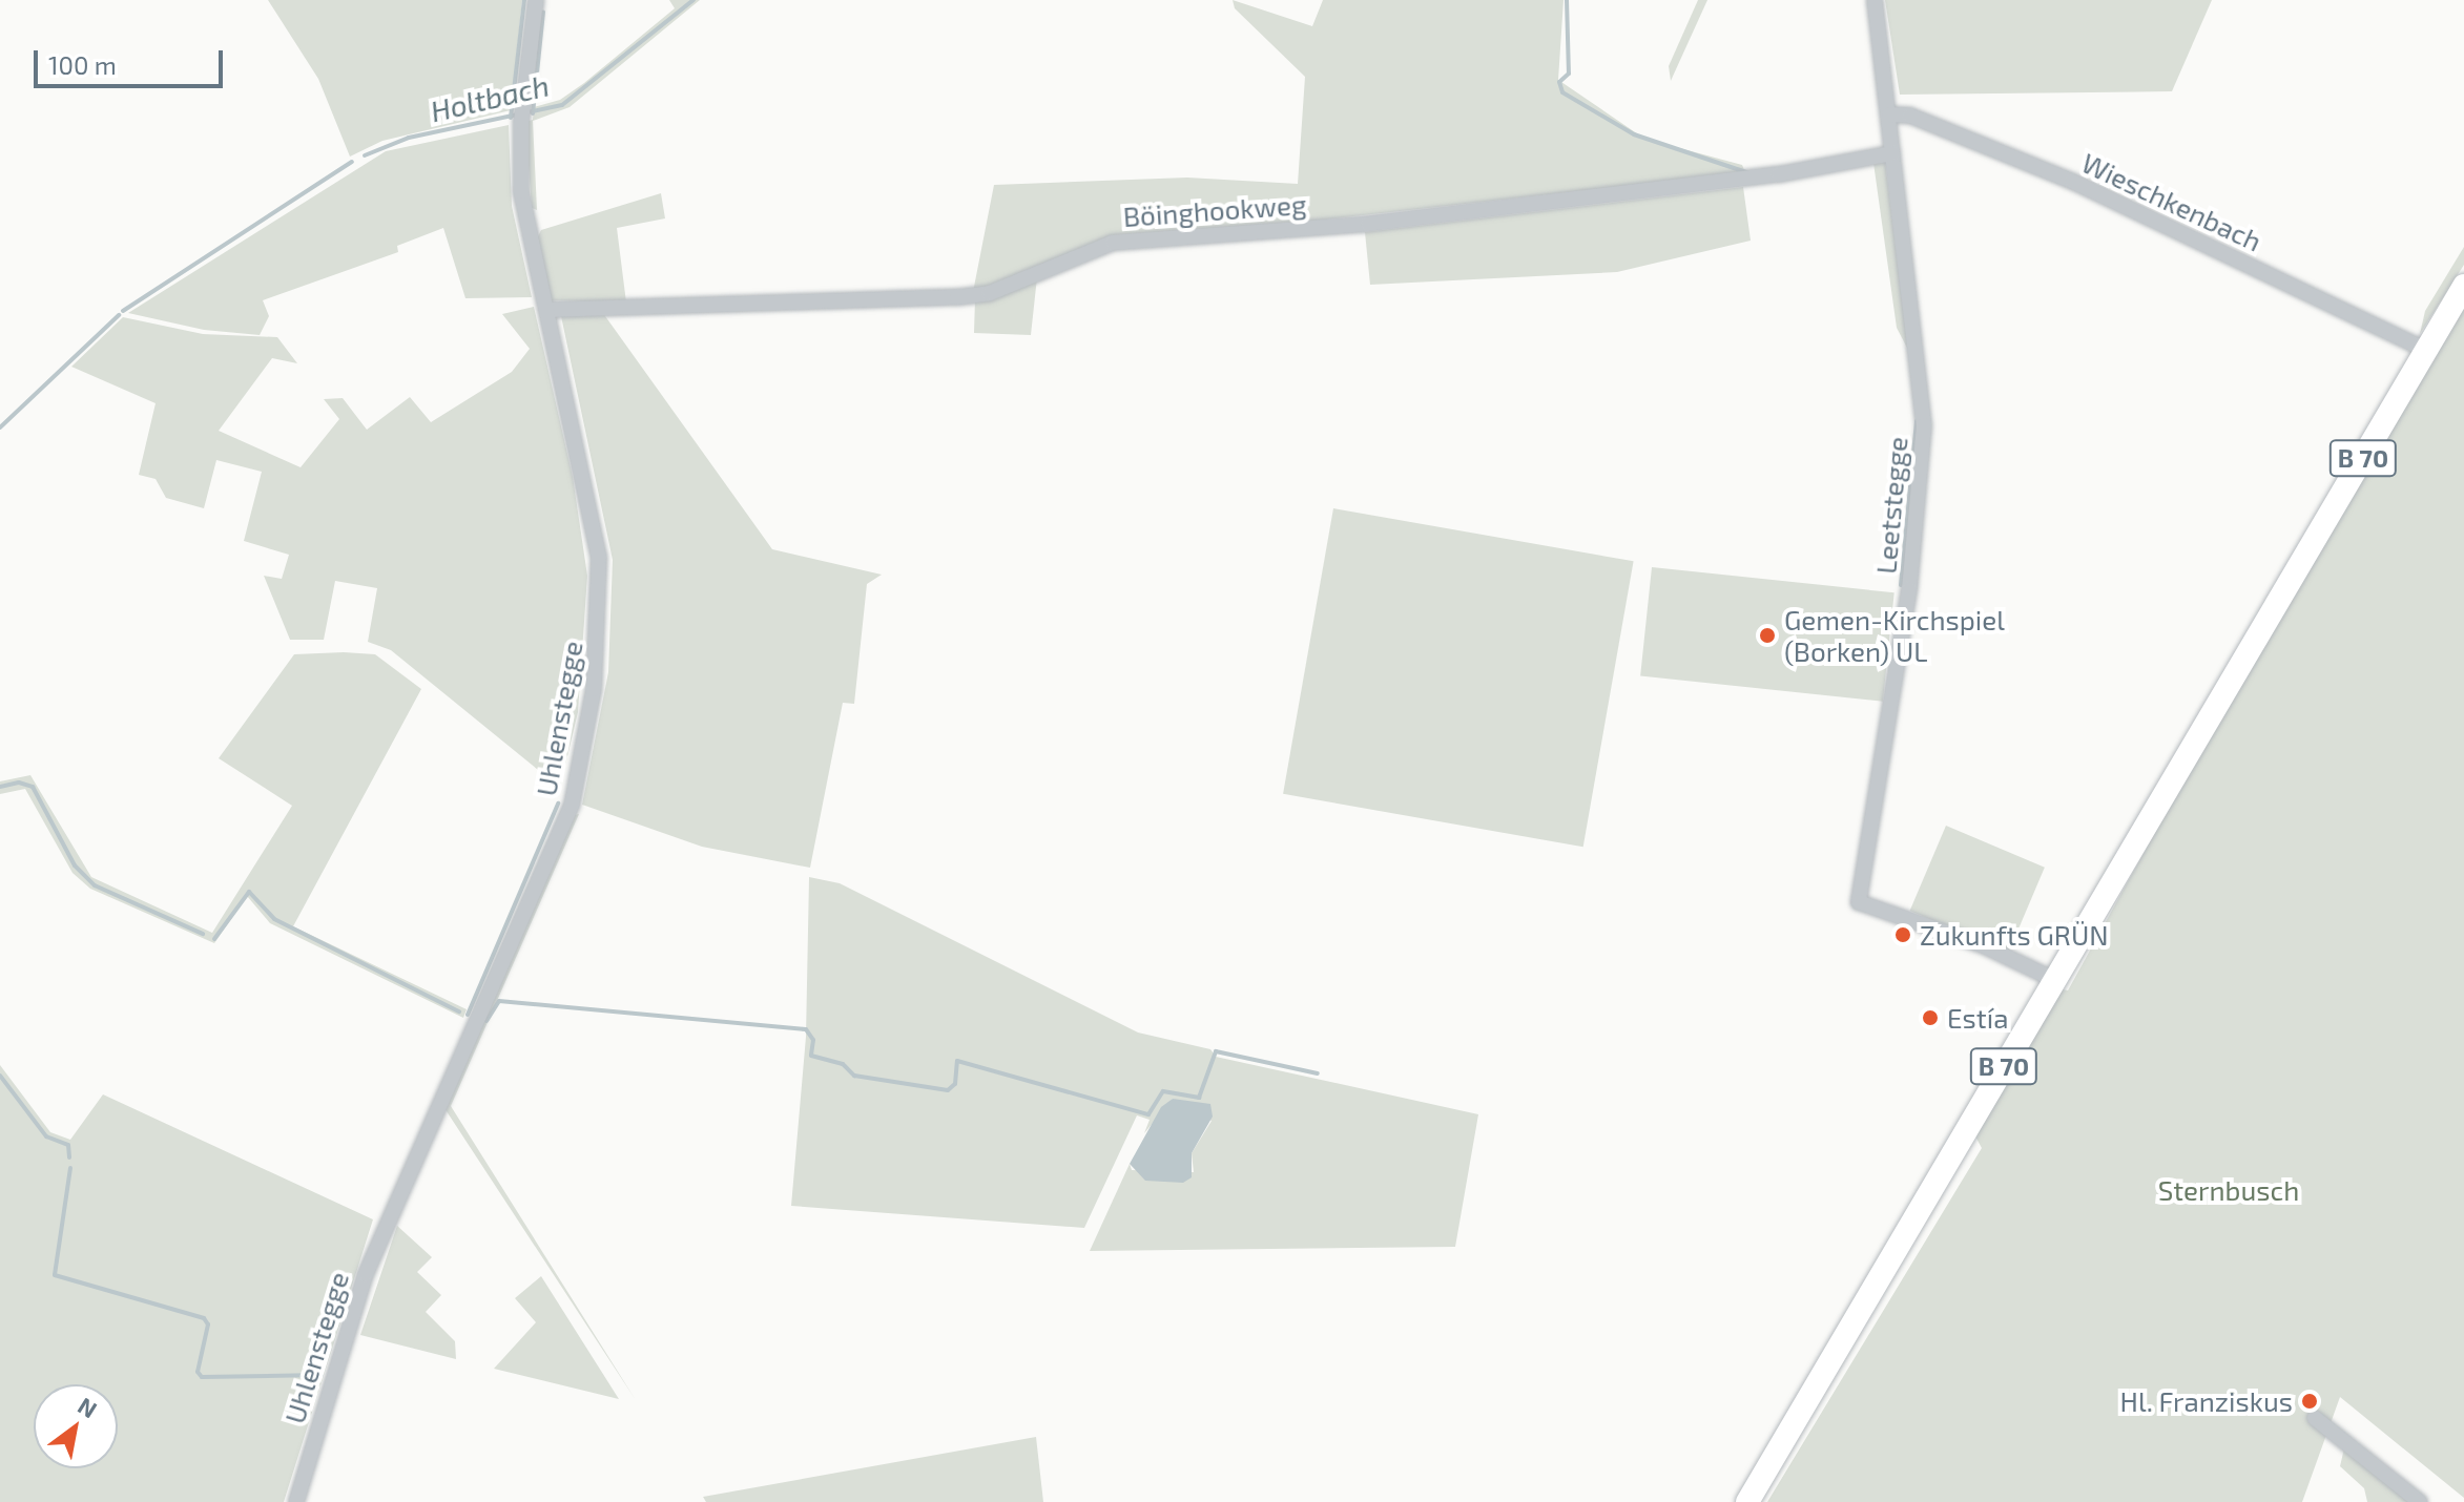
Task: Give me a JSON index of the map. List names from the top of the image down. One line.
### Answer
{"streets":{"main road":["B 70"],"street":["Wieschkenbach","Böinghookweg","Leetstegge","Uhlenstegge"]},"crossings":[["Wieschkenbach","B 70"],["Wieschkenbach","Leetstegge"],["Böinghookweg","Leetstegge"],["Böinghookweg","Uhlenstegge"],["B 70","Leetstegge"]],"water":["Holtbach"],"parks":["Sternbusch"],"places":["Gemen-Kirchspiel (Borken) UL","Zukunfts GRÜN","Estía","Hl. Franziskus"],"scale_bar":"100 m","north":"top right"}
